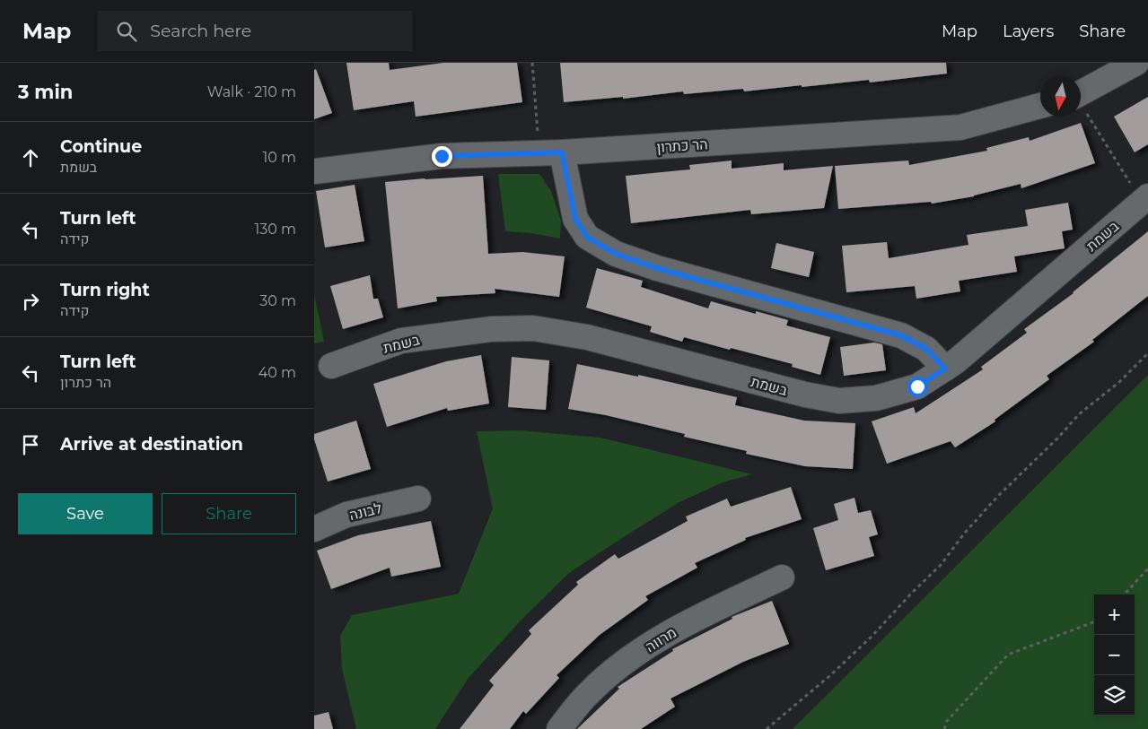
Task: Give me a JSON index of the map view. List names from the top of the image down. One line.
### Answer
{"streets":{"street":["הר כתרון","בשמת","לבונה","מרווה"]},"north":"bottom","page":{"header":"Map","search":"Search here","nav":["Map","Layers","Share"],"heading":["3 min","Walk · 210 m"],"list":[["Continue","בשמת","10 m"],["Turn left","קידה","130 m"],["Turn right","קידה","30 m"],["Turn left","הר כתרון","40 m"],"Arrive at destination"],"buttons":["Save","Share"],"map_buttons":["+","−"]}}
